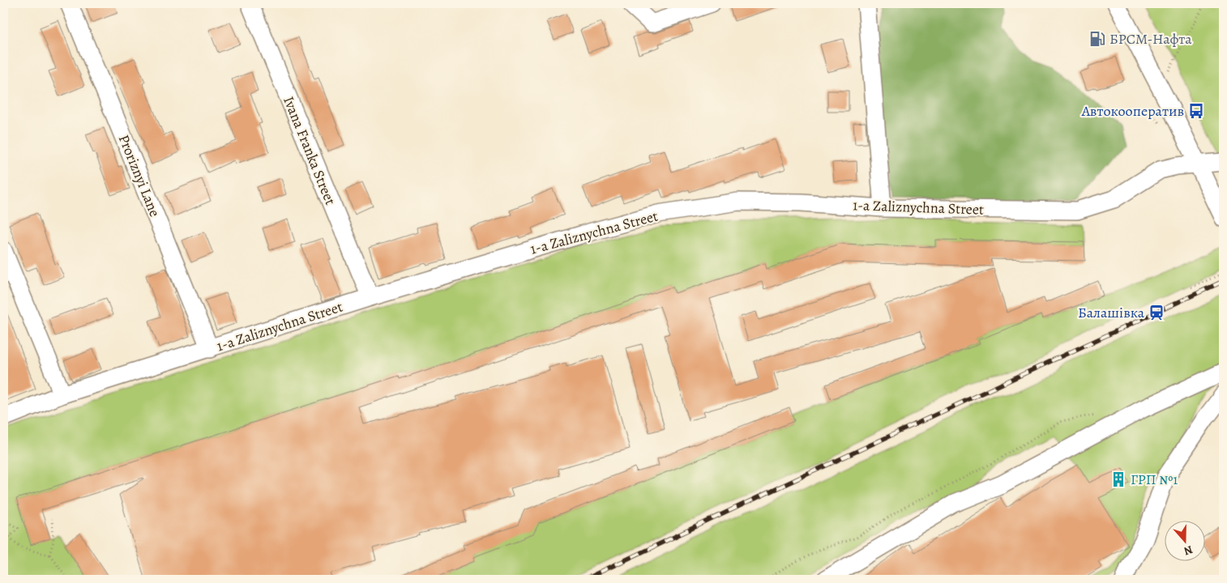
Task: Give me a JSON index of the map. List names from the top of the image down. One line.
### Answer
{"streets":{"street":["Ivana Franka Street","Proriznyi Lane","1-a Zaliznychna Street"]},"crossings":[["Ivana Franka Street","1-a Zaliznychna Street"],["Proriznyi Lane","1-a Zaliznychna Street"]],"places":{"fuel station":["БРСМ-Нафта"],"bus stop":["Автокооператив"],"station":["Балашівка"],"building":["ГРП №1"]},"north":"bottom"}
